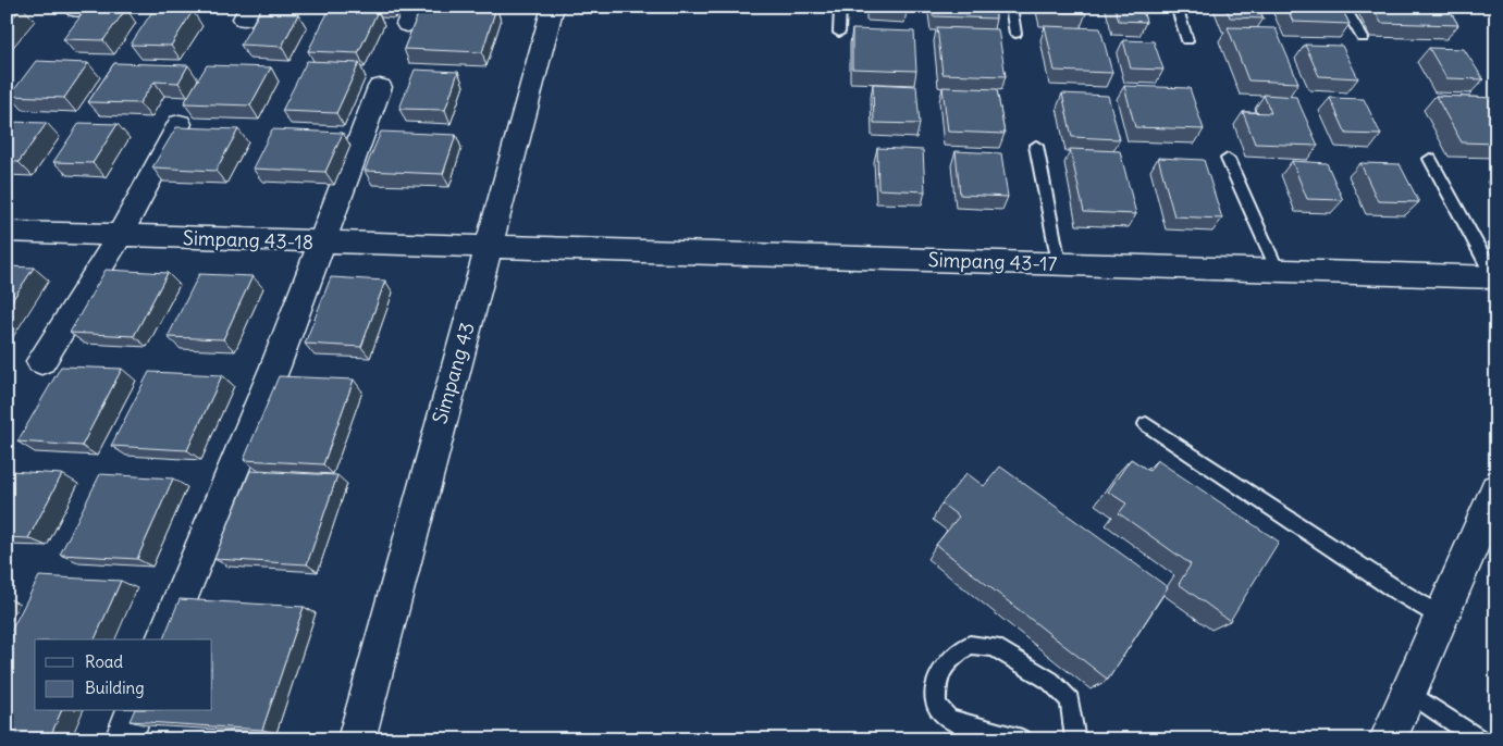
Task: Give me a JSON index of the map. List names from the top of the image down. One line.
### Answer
{"streets":{"street":["Simpang 43-18","Simpang 43-17","Simpang 43"]},"crossings":[["Simpang 43-18","Simpang 43-17"],["Simpang 43-18","Simpang 43"],["Simpang 43-17","Simpang 43"]],"legend":["Road","Building"]}
